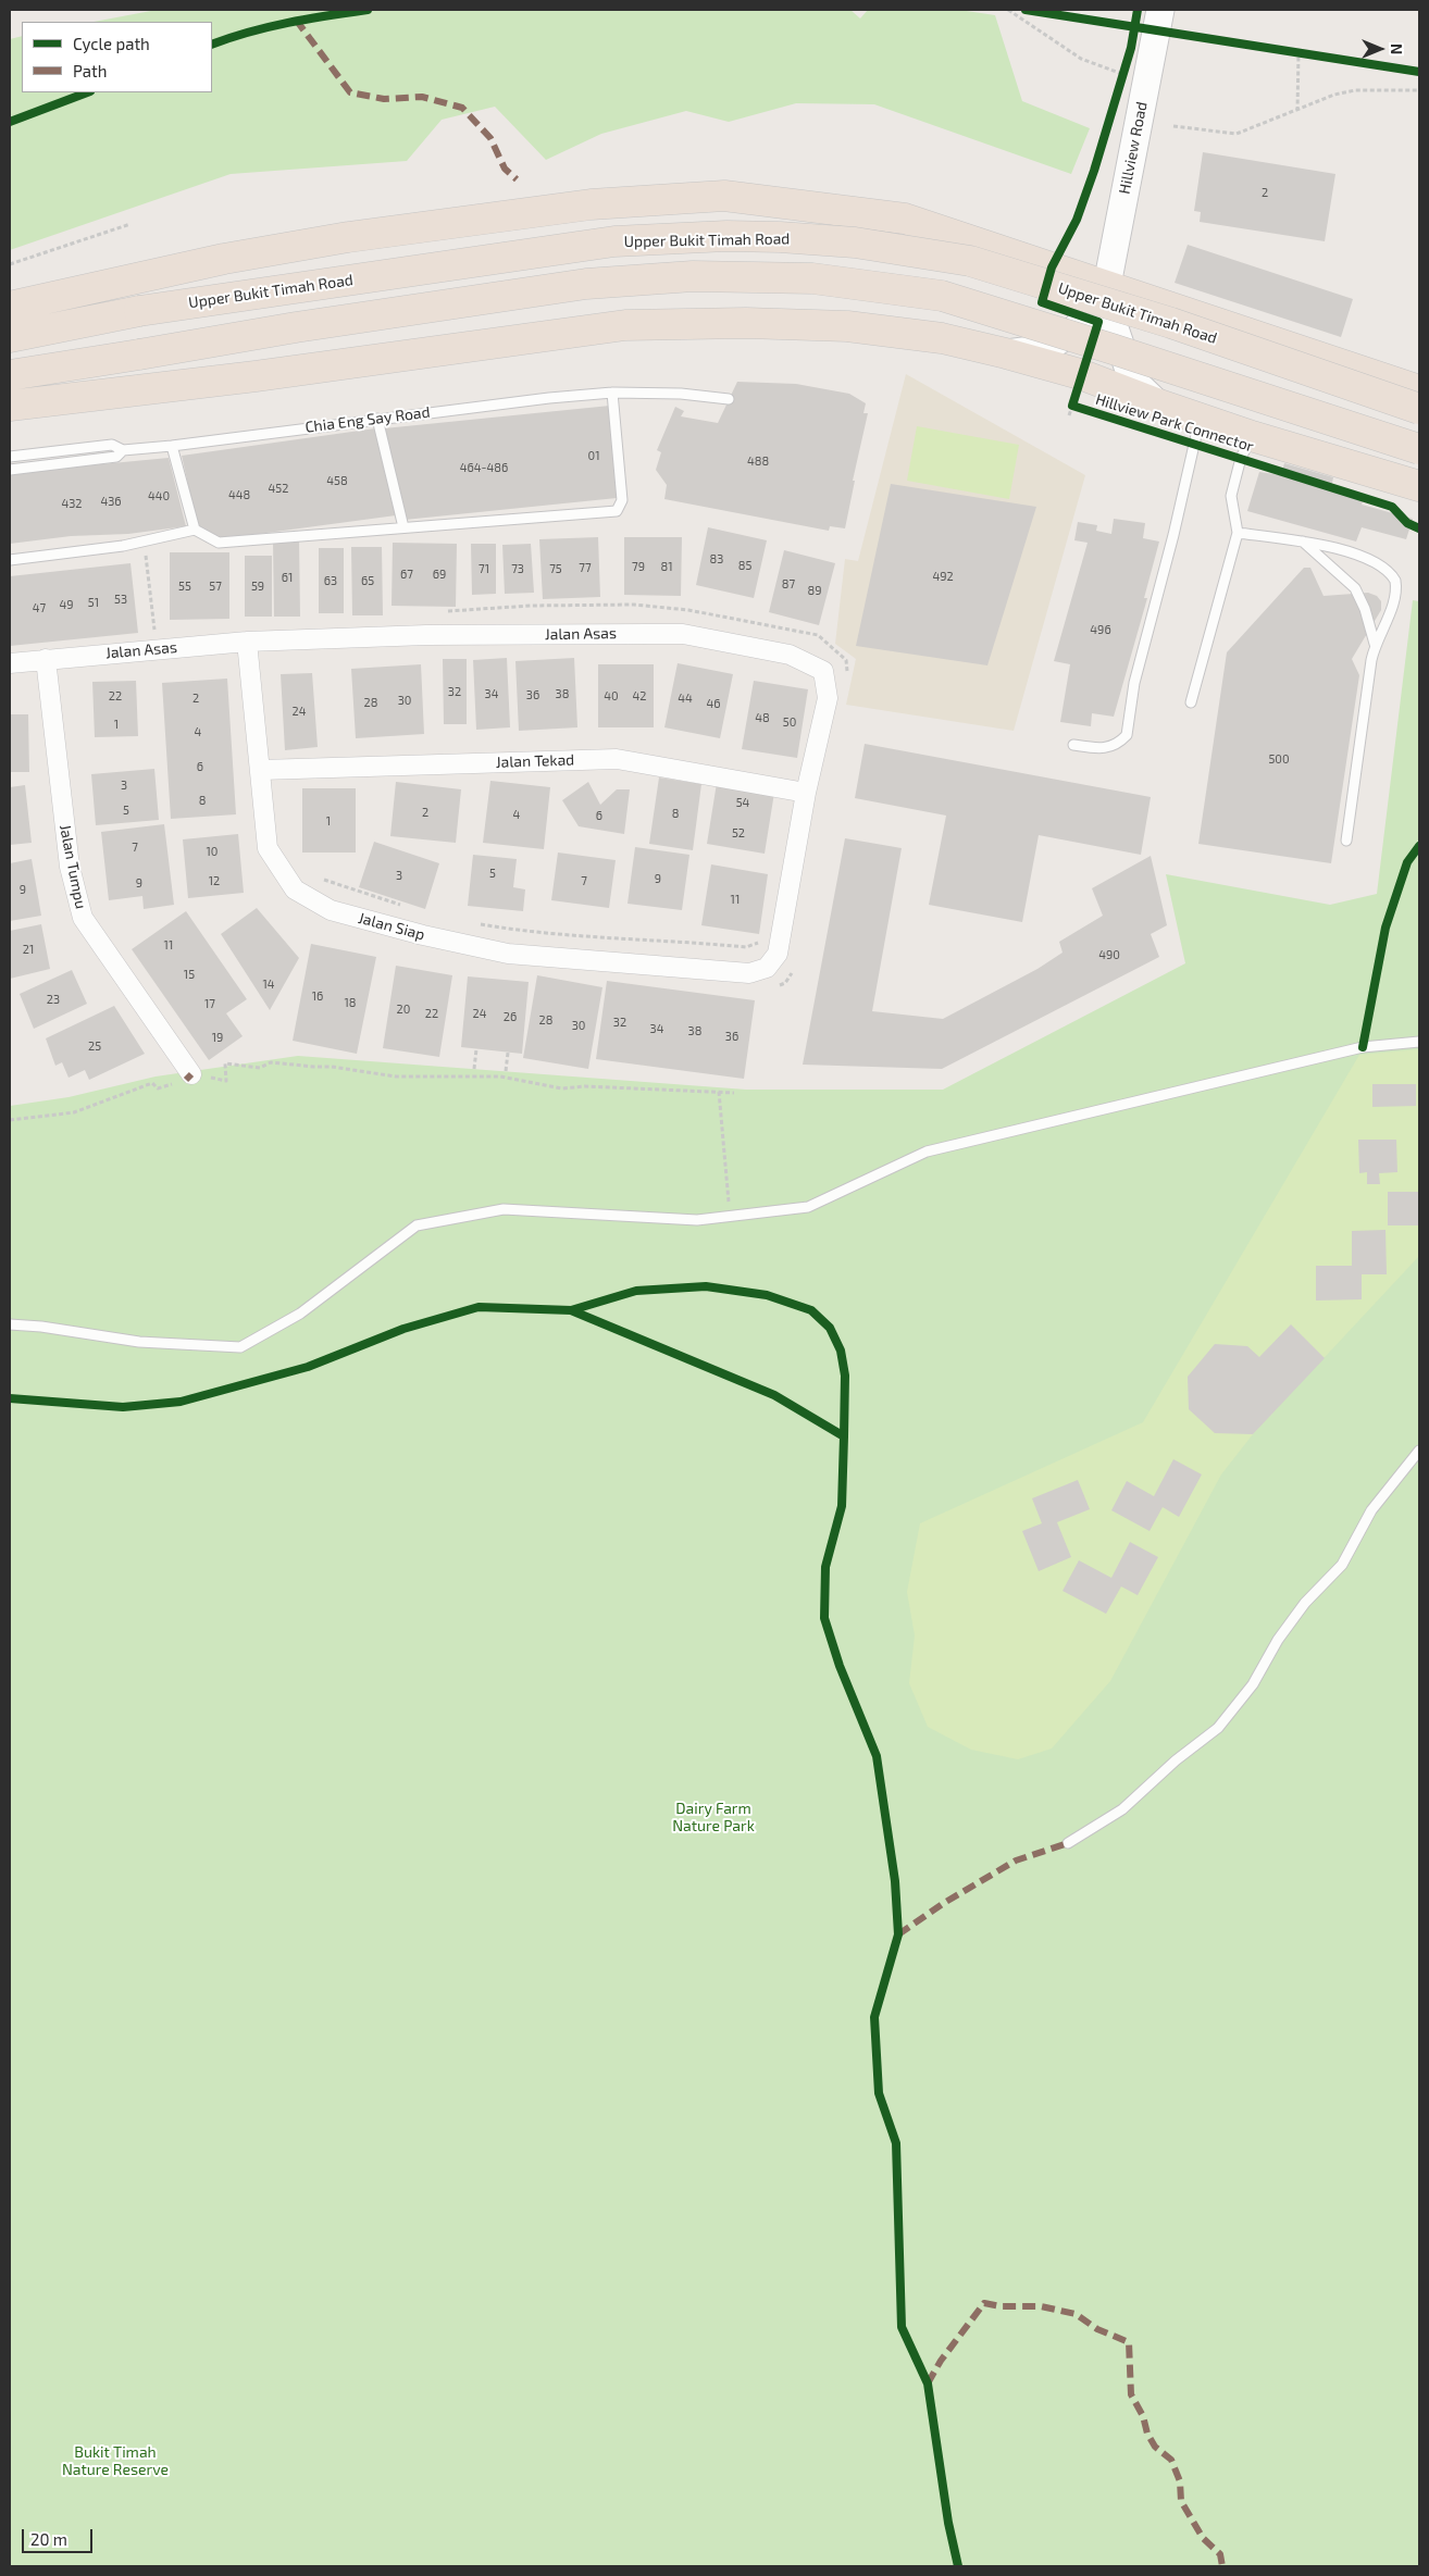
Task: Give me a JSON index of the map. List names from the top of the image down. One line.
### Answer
{"streets":{"highway":["Upper Bukit Timah Road"],"street":["Hillview Road","Jalan Asas","Jalan Tekad","Jalan Tumpu","Jalan Siap"],"lane":["Chia Eng Say Road"],"cycle path":["Hillview Park Connector"]},"crossings":[["Jalan Asas","Jalan Tekad"],["Jalan Asas","Jalan Tumpu"],["Jalan Asas","Jalan Siap"],["Jalan Tekad","Jalan Siap"]],"parks":["Dairy Farm Nature Park","Bukit Timah Nature Reserve"],"house_numbers":["2","01","488","464-486","458","452","448","440","436","432","83","85","79","81","77","71","73","75","67","69","492","61","63","65","87","55","57","59","89","53","51","49","47","496","32","34","38","36","22","40","42","2","44","30","28","46","24","48","50","1","4","500","6","3","8","54","5","2","8","4","6","1","52","7","10","5","3","9","12","7","9","9","11","11","21","490","15","14","16","23","18","17","20","22","24","26","28","32","30","34","38","36","19","25"],"legend":["Cycle path","Path"],"scale_bar":"20 m","north":"right"}
